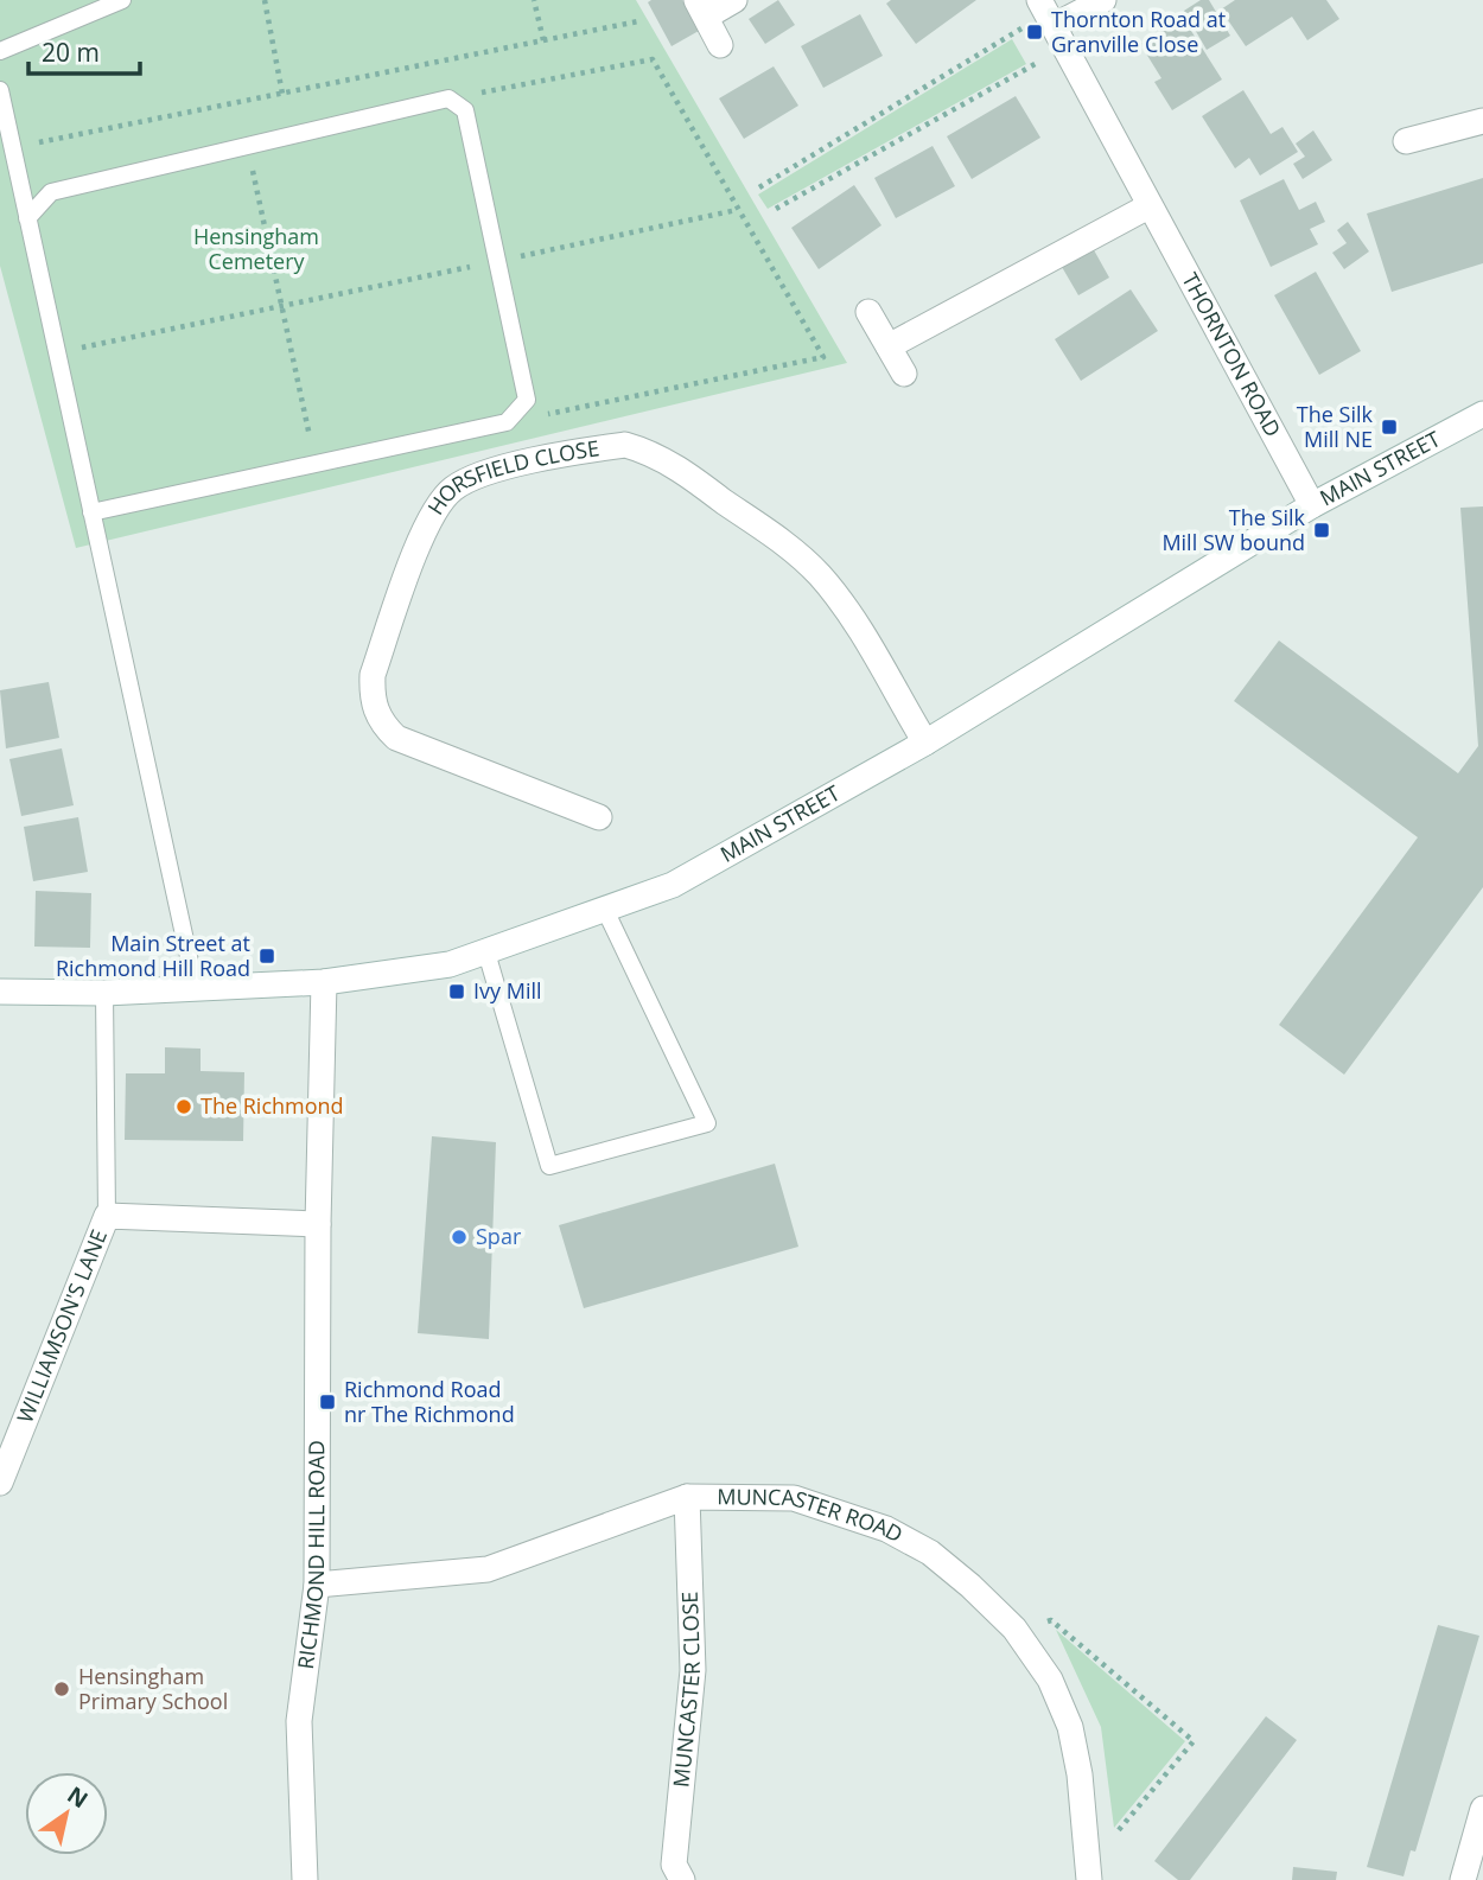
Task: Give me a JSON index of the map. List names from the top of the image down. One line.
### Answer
{"streets":{"street":["THORNTON ROAD","MAIN STREET","HORSFIELD CLOSE","WILLIAMSON'S LANE","MUNCASTER ROAD","RICHMOND HILL ROAD","MUNCASTER CLOSE"]},"crossings":[["THORNTON ROAD","MAIN STREET"],["MAIN STREET","HORSFIELD CLOSE"],["MAIN STREET","RICHMOND HILL ROAD"],["MUNCASTER ROAD","RICHMOND HILL ROAD"],["MUNCASTER ROAD","MUNCASTER CLOSE"]],"parks":["Hensingham Cemetery"],"places":{"transit":["Thornton Road at Granville Close","The Silk Mill NE","The Silk Mill SW bound","Main Street at Richmond Hill Road","Ivy Mill","Richmond Road nr The Richmond"],"other":["The Richmond","Spar","Hensingham Primary School"]},"scale_bar":"20 m","north":"top right"}
